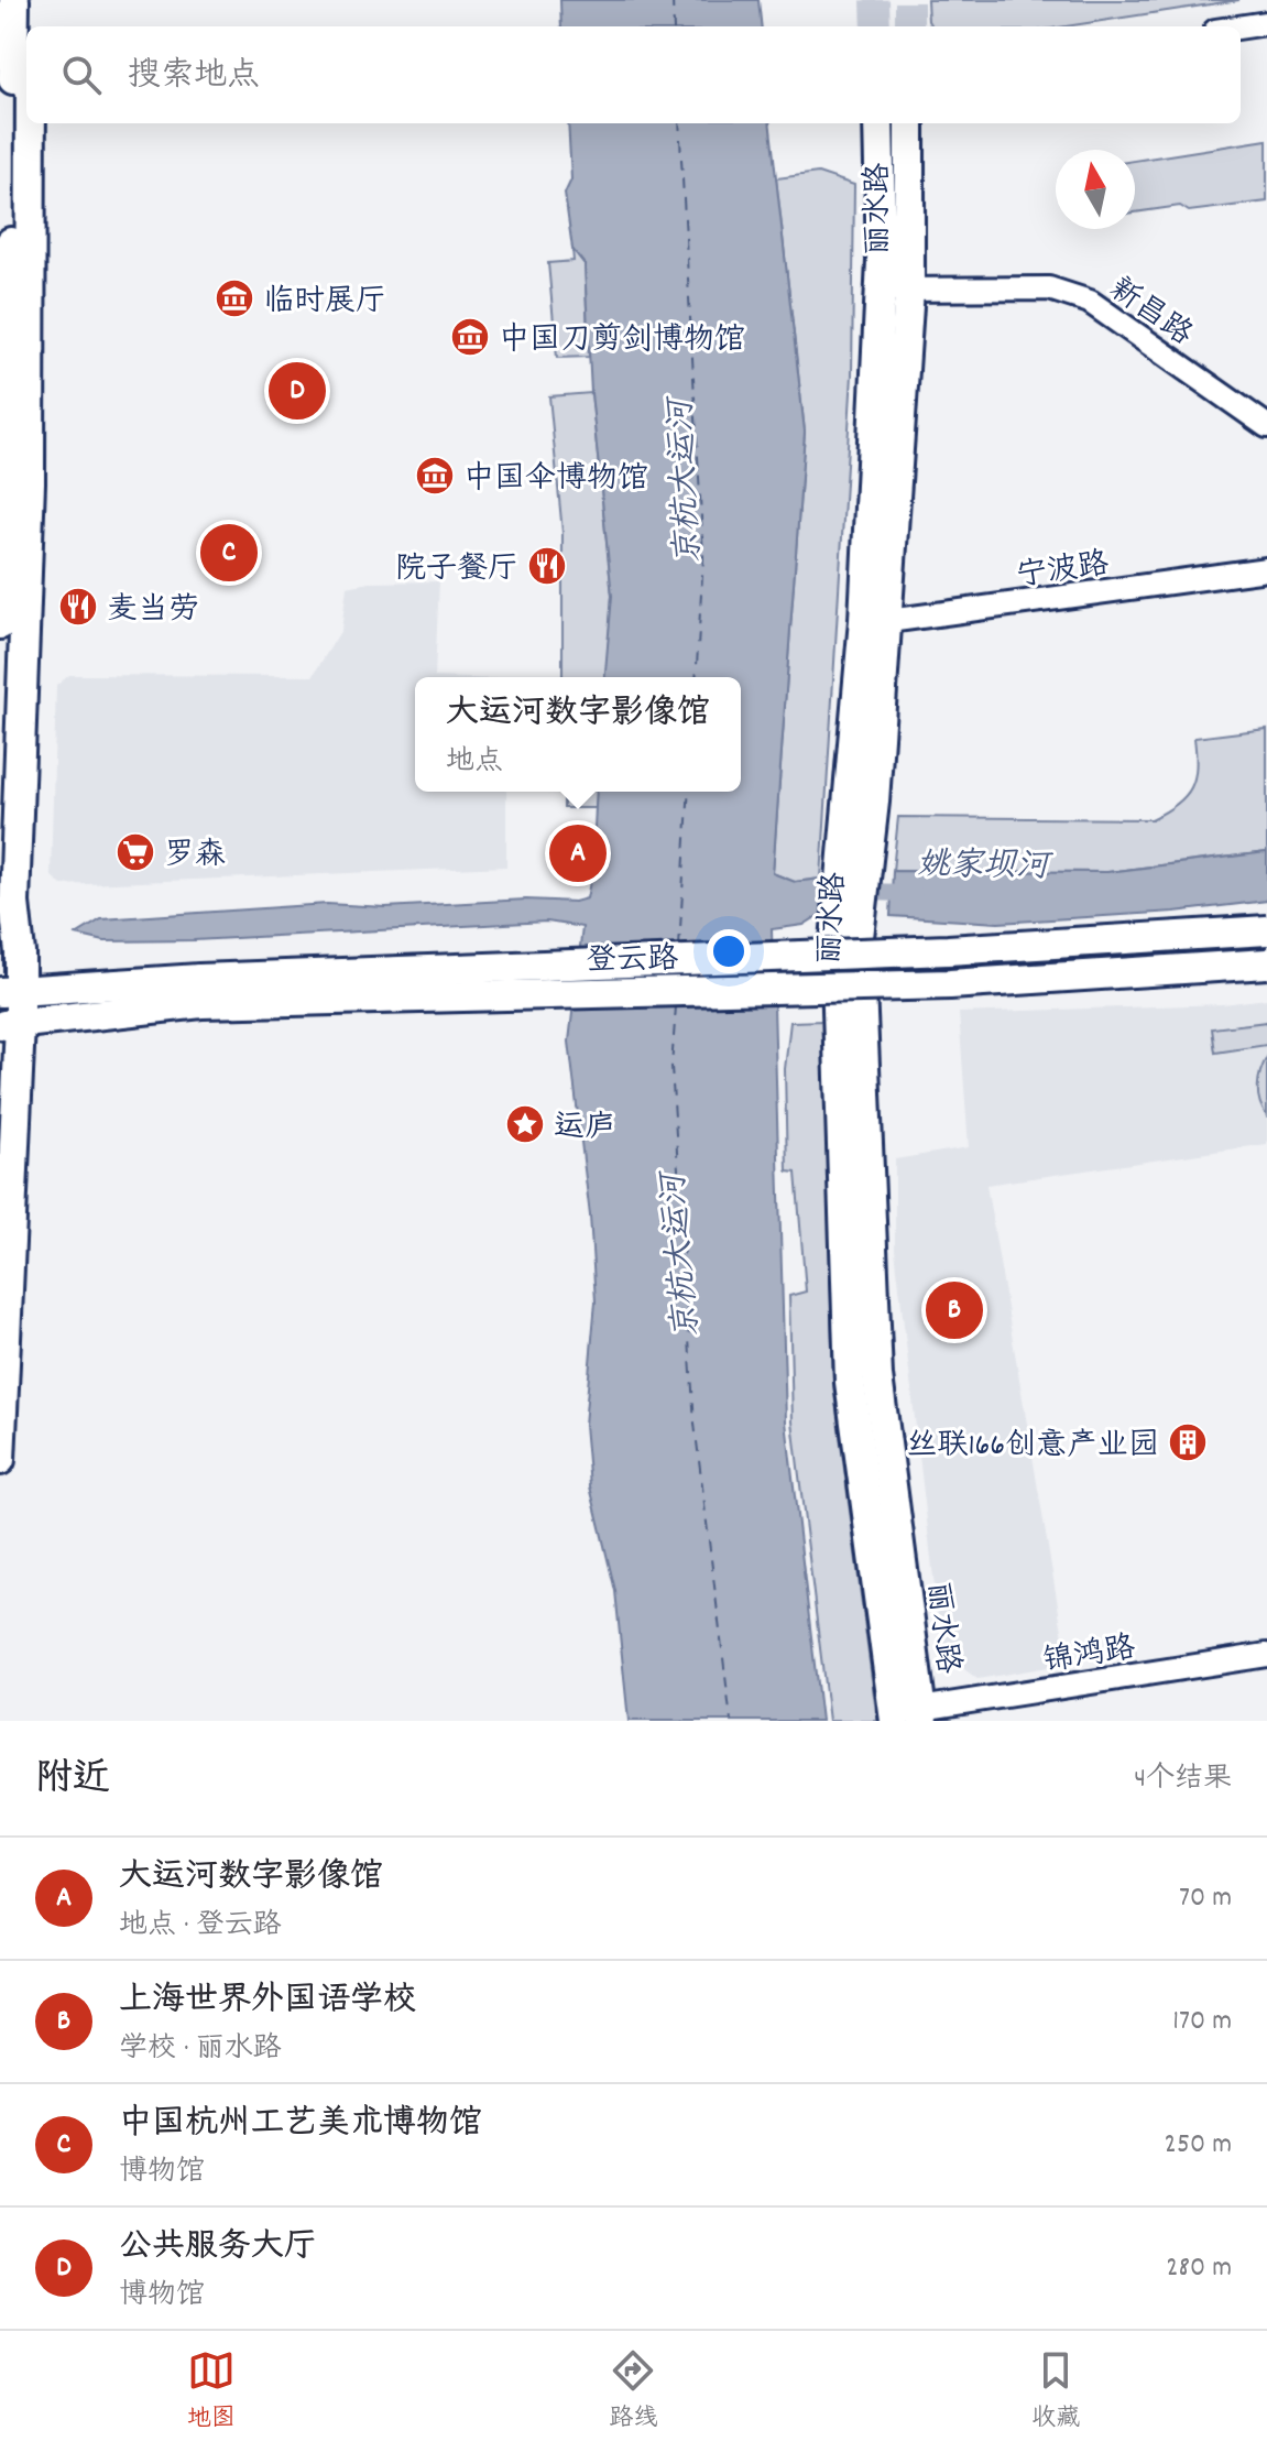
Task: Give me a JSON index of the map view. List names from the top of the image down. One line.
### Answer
{"streets":{"main road":["丽水路","登云路"],"street":["新昌路","宁波路","锦鸿路"]},"crossings":[["丽水路","新昌路"],["丽水路","宁波路"],["丽水路","锦鸿路"]],"water":["京杭大运河","姚家坝河"],"places":{"museum":["临时展厅","中国刀剪剑博物馆","中国伞博物馆"],"restaurant":["院子餐厅","麦当劳"],"supermarket":["罗森"],"place":["运庐"],"building":["丝联166创意产业园"]},"north":"top","page":{"search":"搜索地点","pins":["D","C","A","B"],"popup":["大运河数字影像馆","地点"],"heading":["附近","4个结果"],"list":[{"mark":"A","name":"大运河数字影像馆","note":"地点 · 登云路","value":"70 m"},{"mark":"B","name":"上海世界外国语学校","note":"学校 · 丽水路","value":"170 m"},{"mark":"C","name":"中国杭州工艺美术博物馆","note":"博物馆","value":"250 m"},{"mark":"D","name":"公共服务大厅","note":"博物馆","value":"280 m"}],"nav":["地图","路线","收藏"]}}
